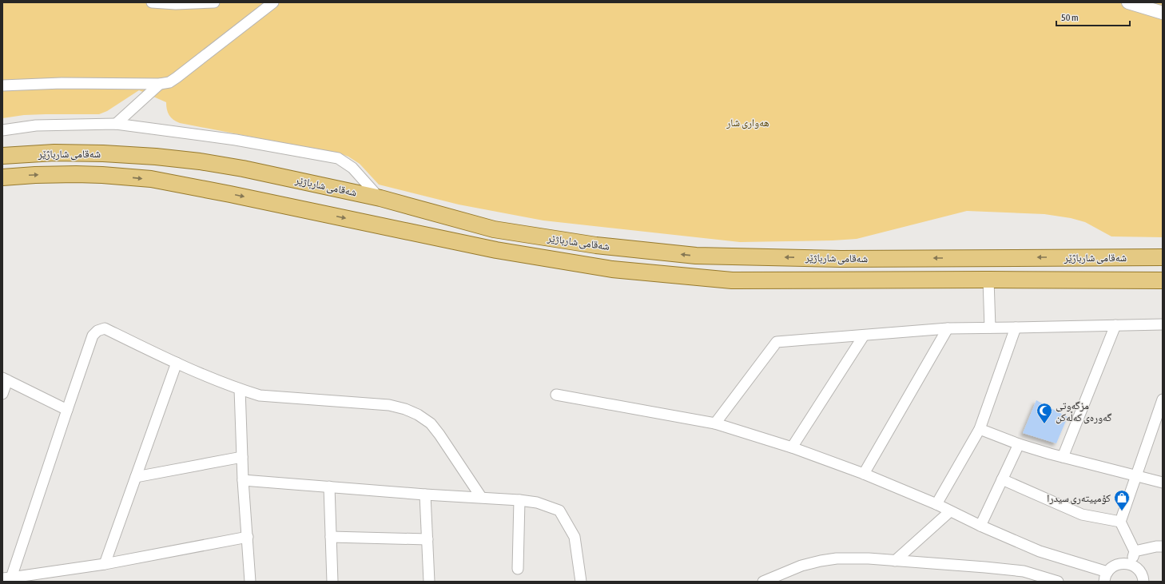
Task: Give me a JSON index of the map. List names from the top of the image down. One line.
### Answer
{"streets":{"main road":["شەقامی شارباژێر"]},"parks":["هەواری شار"],"places":{"mosque":["مزگەوتی گەورەی کەڵەکن"],"shop":["کۆمپیتەری سیدرا"]},"scale_bar":"50 m"}
